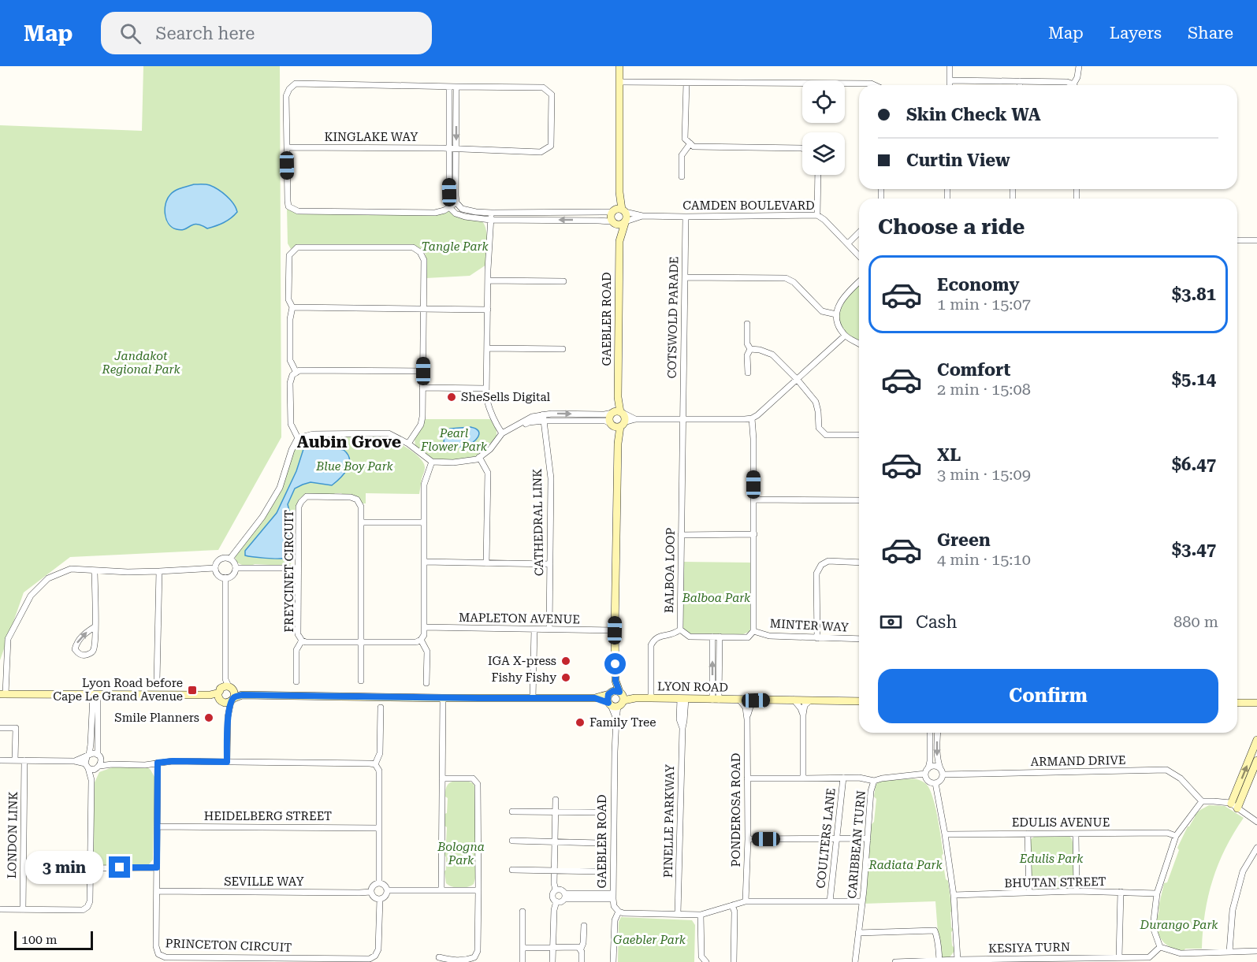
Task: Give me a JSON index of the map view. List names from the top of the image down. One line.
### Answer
{"streets":{"street":["KINGLAKE WAY","CAMDEN BOULEVARD","COTSWOLD PARADE","GAEBLER ROAD","CATHEDRAL LINK","BALBOA LOOP","FREYCINET CIRCUIT","MAPLETON AVENUE","MINTER WAY","LYON ROAD","ARMAND DRIVE","PONDEROSA ROAD","HEIDELBERG STREET","PINELLE PARKWAY","EDULIS AVENUE","LONDON LINK","COULTERS LANE","CARIBBEAN TURN","SEVILLE WAY","BHUTAN STREET","PRINCETON CIRCUIT","KESIYA TURN"]},"crossings":[["CAMDEN BOULEVARD","COTSWOLD PARADE"],["CAMDEN BOULEVARD","GAEBLER ROAD"],["COTSWOLD PARADE","BALBOA LOOP"],["GAEBLER ROAD","MAPLETON AVENUE"],["GAEBLER ROAD","LYON ROAD"],["CATHEDRAL LINK","MAPLETON AVENUE"],["BALBOA LOOP","MINTER WAY"],["LYON ROAD","PONDEROSA ROAD"],["LYON ROAD","PINELLE PARKWAY"],["ARMAND DRIVE","CARIBBEAN TURN"],["HEIDELBERG STREET","PRINCETON CIRCUIT"],["SEVILLE WAY","PRINCETON CIRCUIT"]],"districts":["Aubin Grove"],"parks":["Tangle Park","Jandakot Regional Park","Pearl Flower Park","Blue Boy Park","Balboa Park","Bologna Park","Edulis Park","Radiata Park","Durango Park","Gaebler Park"],"places":{"other":["SheSells Digital","IGA X-press","Fishy Fishy","Smile Planners","Family Tree"],"transit":["Lyon Road before Cape Le Grand Avenue"]},"scale_bar":"100 m","page":{"header":"Map","search":"Search here","nav":["Map","Layers","Share"],"banner":["Skin Check WA","Curtin View"],"heading":"Choose a ride","list":[{"name":"Economy","note":"1 min · 15:07","value":"$3.81"},{"name":"Comfort","note":"2 min · 15:08","value":"$5.14"},{"name":"XL","note":"3 min · 15:09","value":"$6.47"},{"name":"Green","note":"4 min · 15:10","value":"$3.47"}],"pay":["Cash","880 m"],"buttons":"Confirm","bubble":"3 min","scale":"100 m"}}
